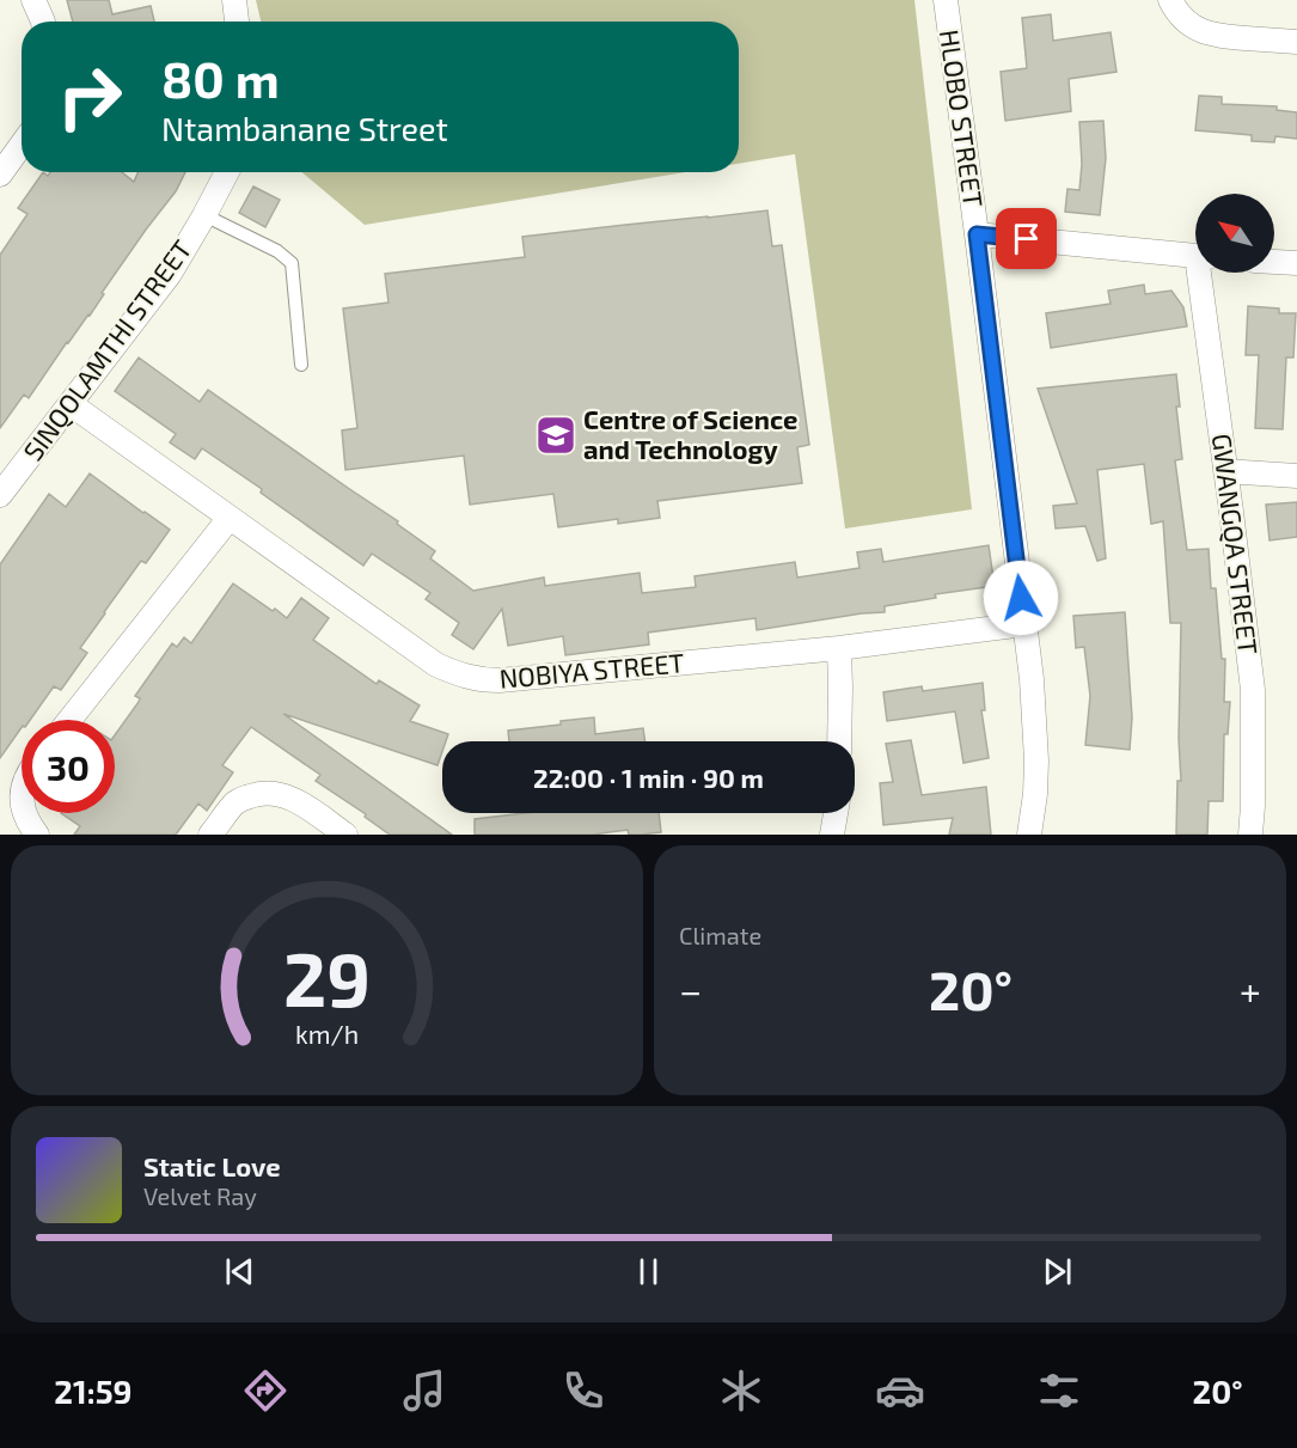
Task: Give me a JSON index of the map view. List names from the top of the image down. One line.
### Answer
{"streets":{"street":["HLOBO STREET","SINQOLAMTHI STREET","GWANGQA STREET","NOBIYA STREET"]},"crossings":[["HLOBO STREET","NOBIYA STREET"],["SINQOLAMTHI STREET","NOBIYA STREET"]],"places":{"school or university":["Centre of Science and Technology"]},"north":"top left","page":{"turn":["80 m","Ntambanane Street"],"limit":"30","trip":"22:00 · 1 min · 90 m","tile":"Climate","heat":["−","20°","+"],"song":["Static Love","Velvet Ray"],"tabs":["21:59","20°"],"gauge":["29","km/h"]}}
